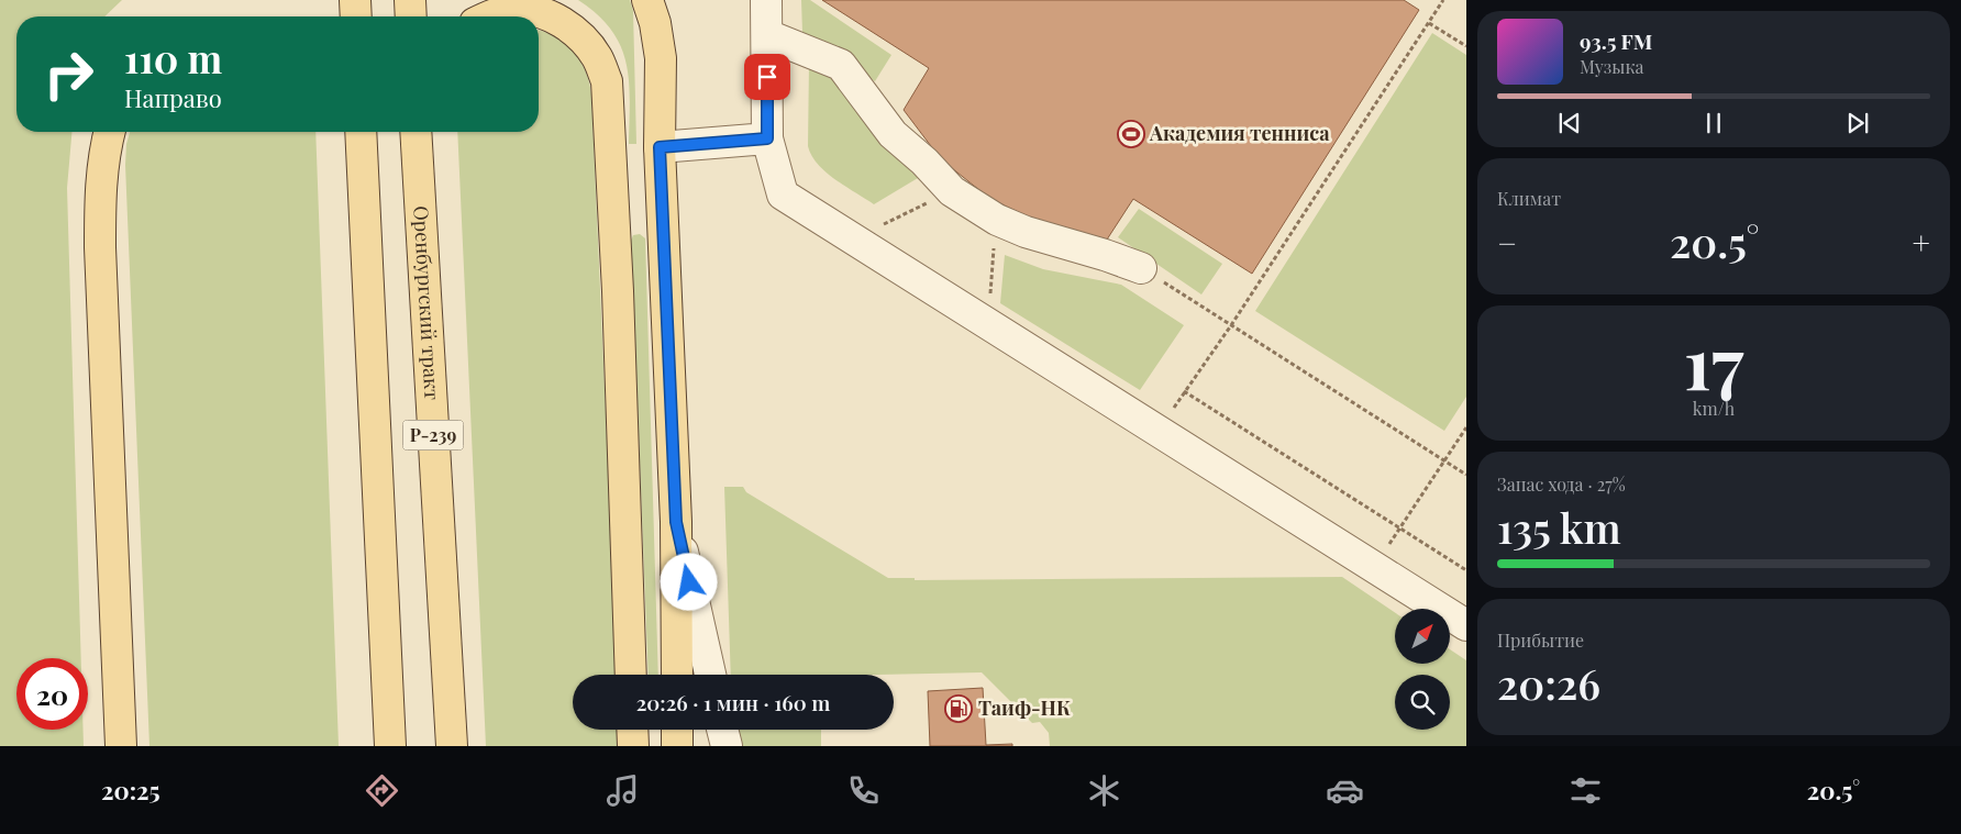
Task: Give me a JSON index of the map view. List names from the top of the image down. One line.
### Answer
{"streets":{"main road":["Оренбургский тракт","Р-239"]},"places":{"sports":["Академия тенниса"],"fuel station":["Таиф-НК"]},"north":"top right","page":{"turn":["110 m","Направо"],"song":["93.5 FM","Музыка"],"tile":["Климат",["17","km/h"],["Запас хода · 27%","135 km"],["Прибытие","20:26"]],"heat":["−","20.5°","+"],"limit":"20","trip":"20:26 · 1 мин · 160 m","tabs":["20:25","20.5°"]}}
